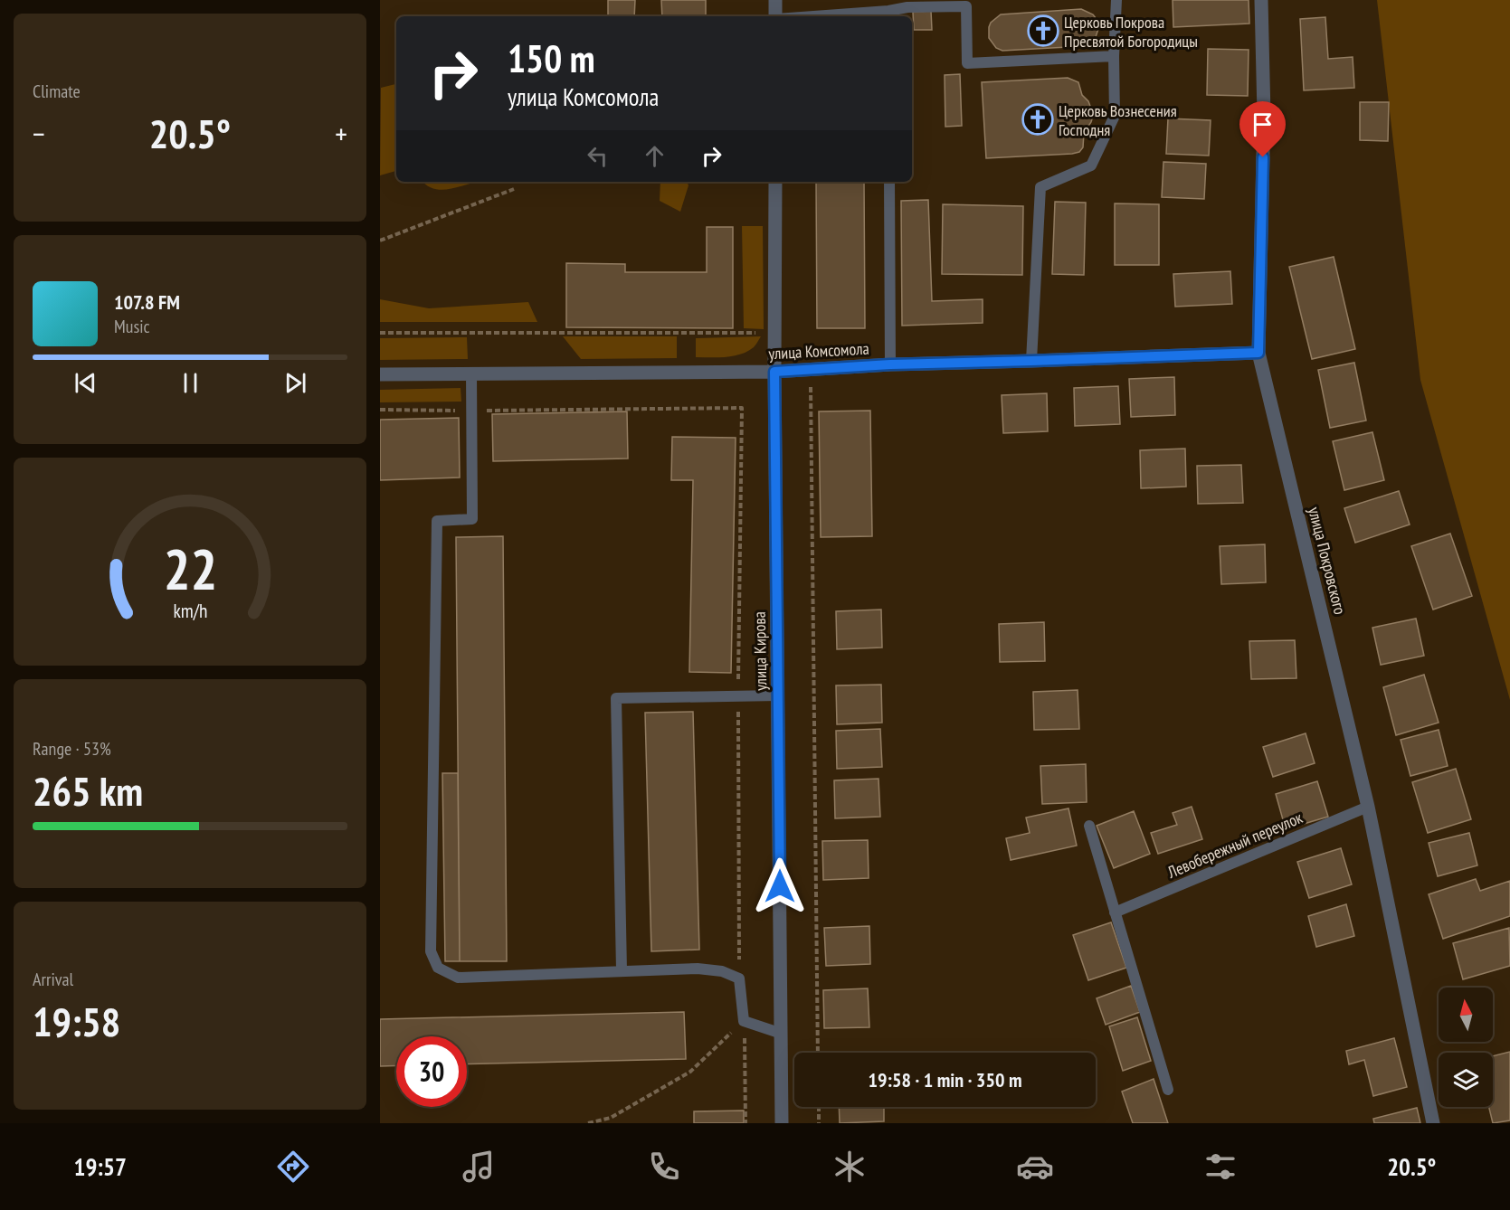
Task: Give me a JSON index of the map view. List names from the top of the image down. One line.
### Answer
{"streets":{"street":["улица Комсомола","улица Покровского","улица Кирова"],"lane":["Левобережный переулок"]},"crossings":[["улица Комсомола","улица Покровского"],["улица Комсомола","улица Кирова"],["улица Покровского","Левобережный переулок"]],"places":{"church":["Церковь Покрова Пресвятой Богородицы","Церковь Вознесения Господня"]},"north":"top","page":{"tile":["Climate",["Range · 53%","265 km"],["Arrival","19:58"]],"turn":["150 m","улица Комсомола"],"heat":["−","20.5°","+"],"song":["107.8 FM","Music"],"limit":"30","trip":"19:58 · 1 min · 350 m","tabs":["19:57","20.5°"],"gauge":["22","km/h"]}}
